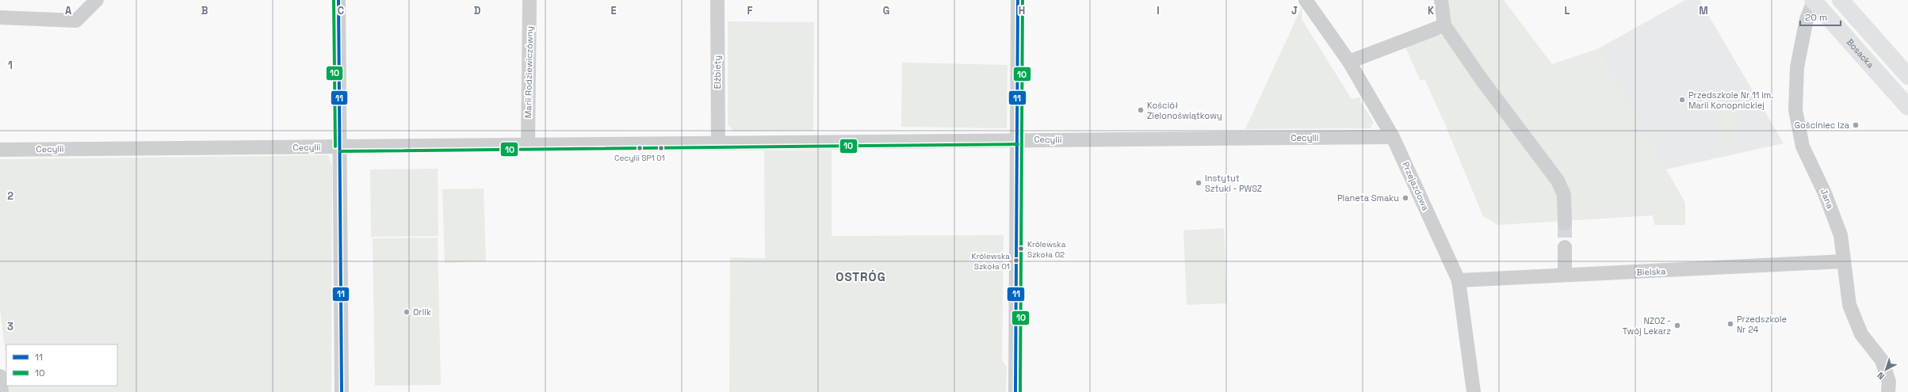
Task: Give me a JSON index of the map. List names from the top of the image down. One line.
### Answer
{"streets":{"street":["Bosacka","Marii Rodziewiczówny","Elżbiety","Cecylii","Przejazdowa","Jana","Bielska"]},"crossings":[["Bosacka","Jana"],["Marii Rodziewiczówny","Cecylii"],["Elżbiety","Cecylii"],["Cecylii","Przejazdowa"],["Przejazdowa","Bielska"],["Jana","Bielska"]],"districts":["OSTRÓG"],"places":["Przedszkole Nr 11 im. Marii Konopnickiej","Kościół Zielonoświątkowy","Gościniec Iza","Cecylii SP1 01","Instytut Sztuki - PWSZ","Planeta Smaku","Królewska Szkoła 02","Królewska Szkoła 01","Orlik","Przedszkole Nr 24","NZOZ - Twój Lekarz"],"lines":["transit line 11","transit line 10"],"legend":["11","10"],"scale_bar":"20 m","north":"bottom left","grid":{"columns":["A","B","C","D","E","F","G","H","I","J","K","L","M"],"rows":["1","2","3"]}}
